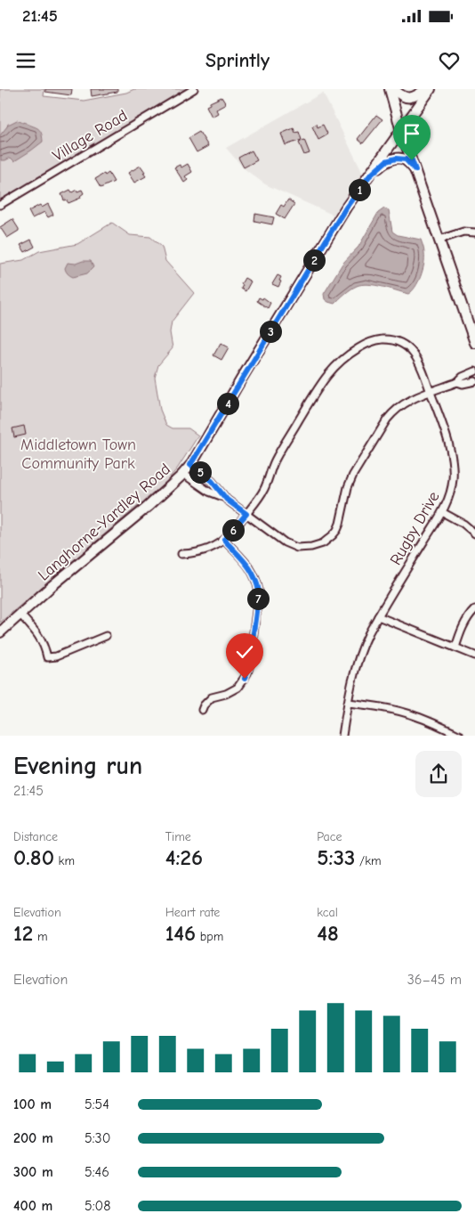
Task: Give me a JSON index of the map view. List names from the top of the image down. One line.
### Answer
{"streets":{"main road":["Langhorne-Yardley Road"],"street":["Village Road","Rugby Drive"]},"parks":["Middletown Town Community Park"],"page":{"status":"21:45","header":"Sprintly","pins":["1","2","3","4","5","6","7"],"heading":["Evening run","21:45"],"stats":[["Distance","0.80 km"],["Time","4:26"],["Pace","5:33 /km"],["Elevation","12 m"],["Heart rate","146 bpm"],["kcal","48"]],"chart":["Elevation","36–45 m"],"list":[{"name":"100 m","note":"5:54"},{"name":"200 m","note":"5:30"},{"name":"300 m","note":"5:46"},{"name":"400 m","note":"5:08"}]}}
